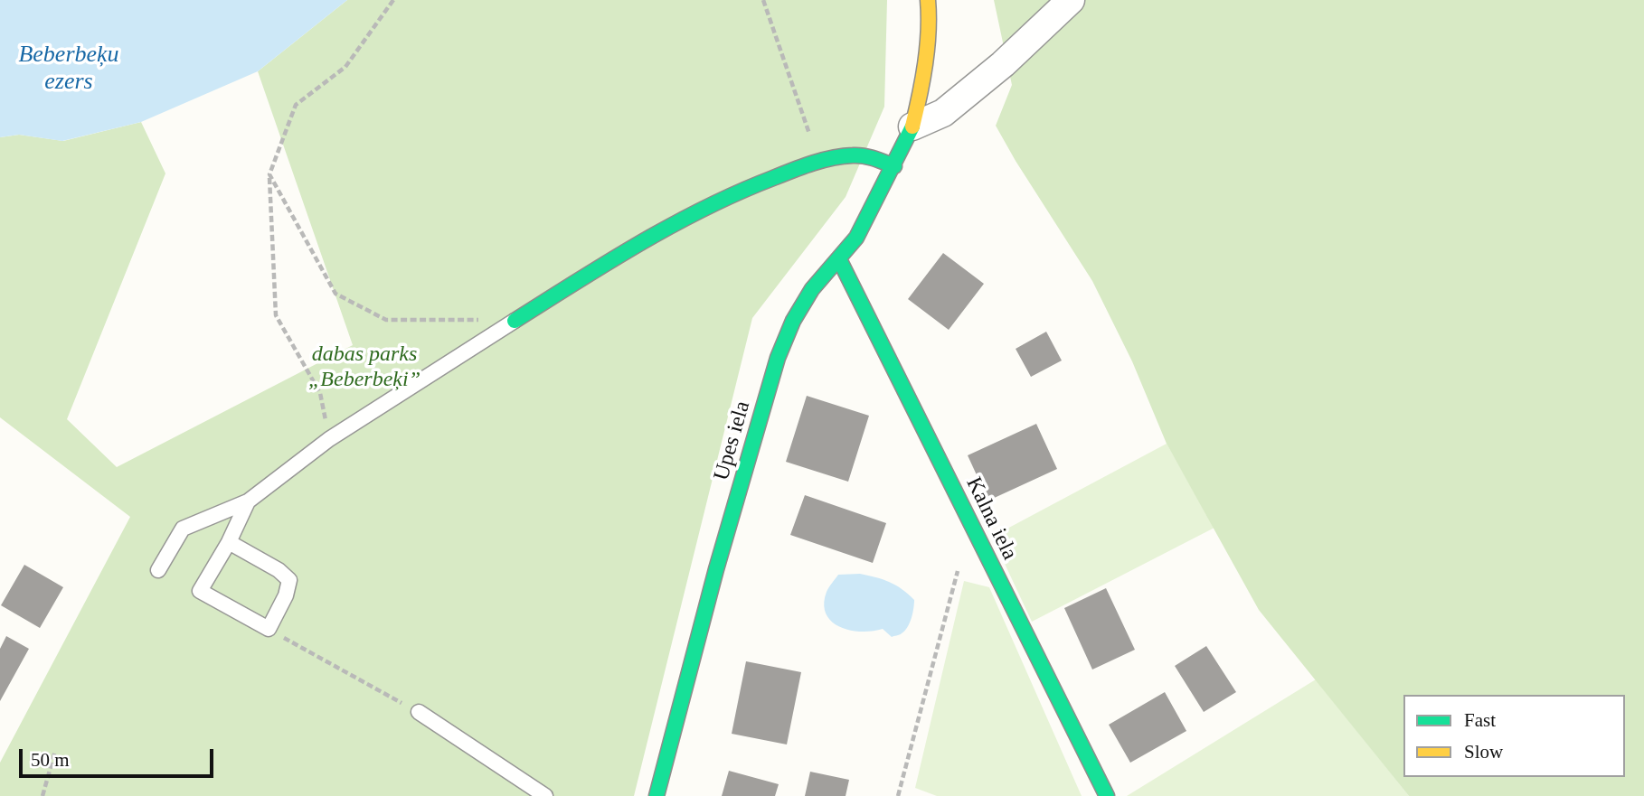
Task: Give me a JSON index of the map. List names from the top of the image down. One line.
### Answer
{"streets":{"street":["Upes iela","Kalna iela"]},"crossings":[["Upes iela","Kalna iela"]],"water":["Beberbeķu ezers"],"parks":["dabas parks „Beberbeķi”"],"legend":["Fast","Slow"],"scale_bar":"50 m"}
